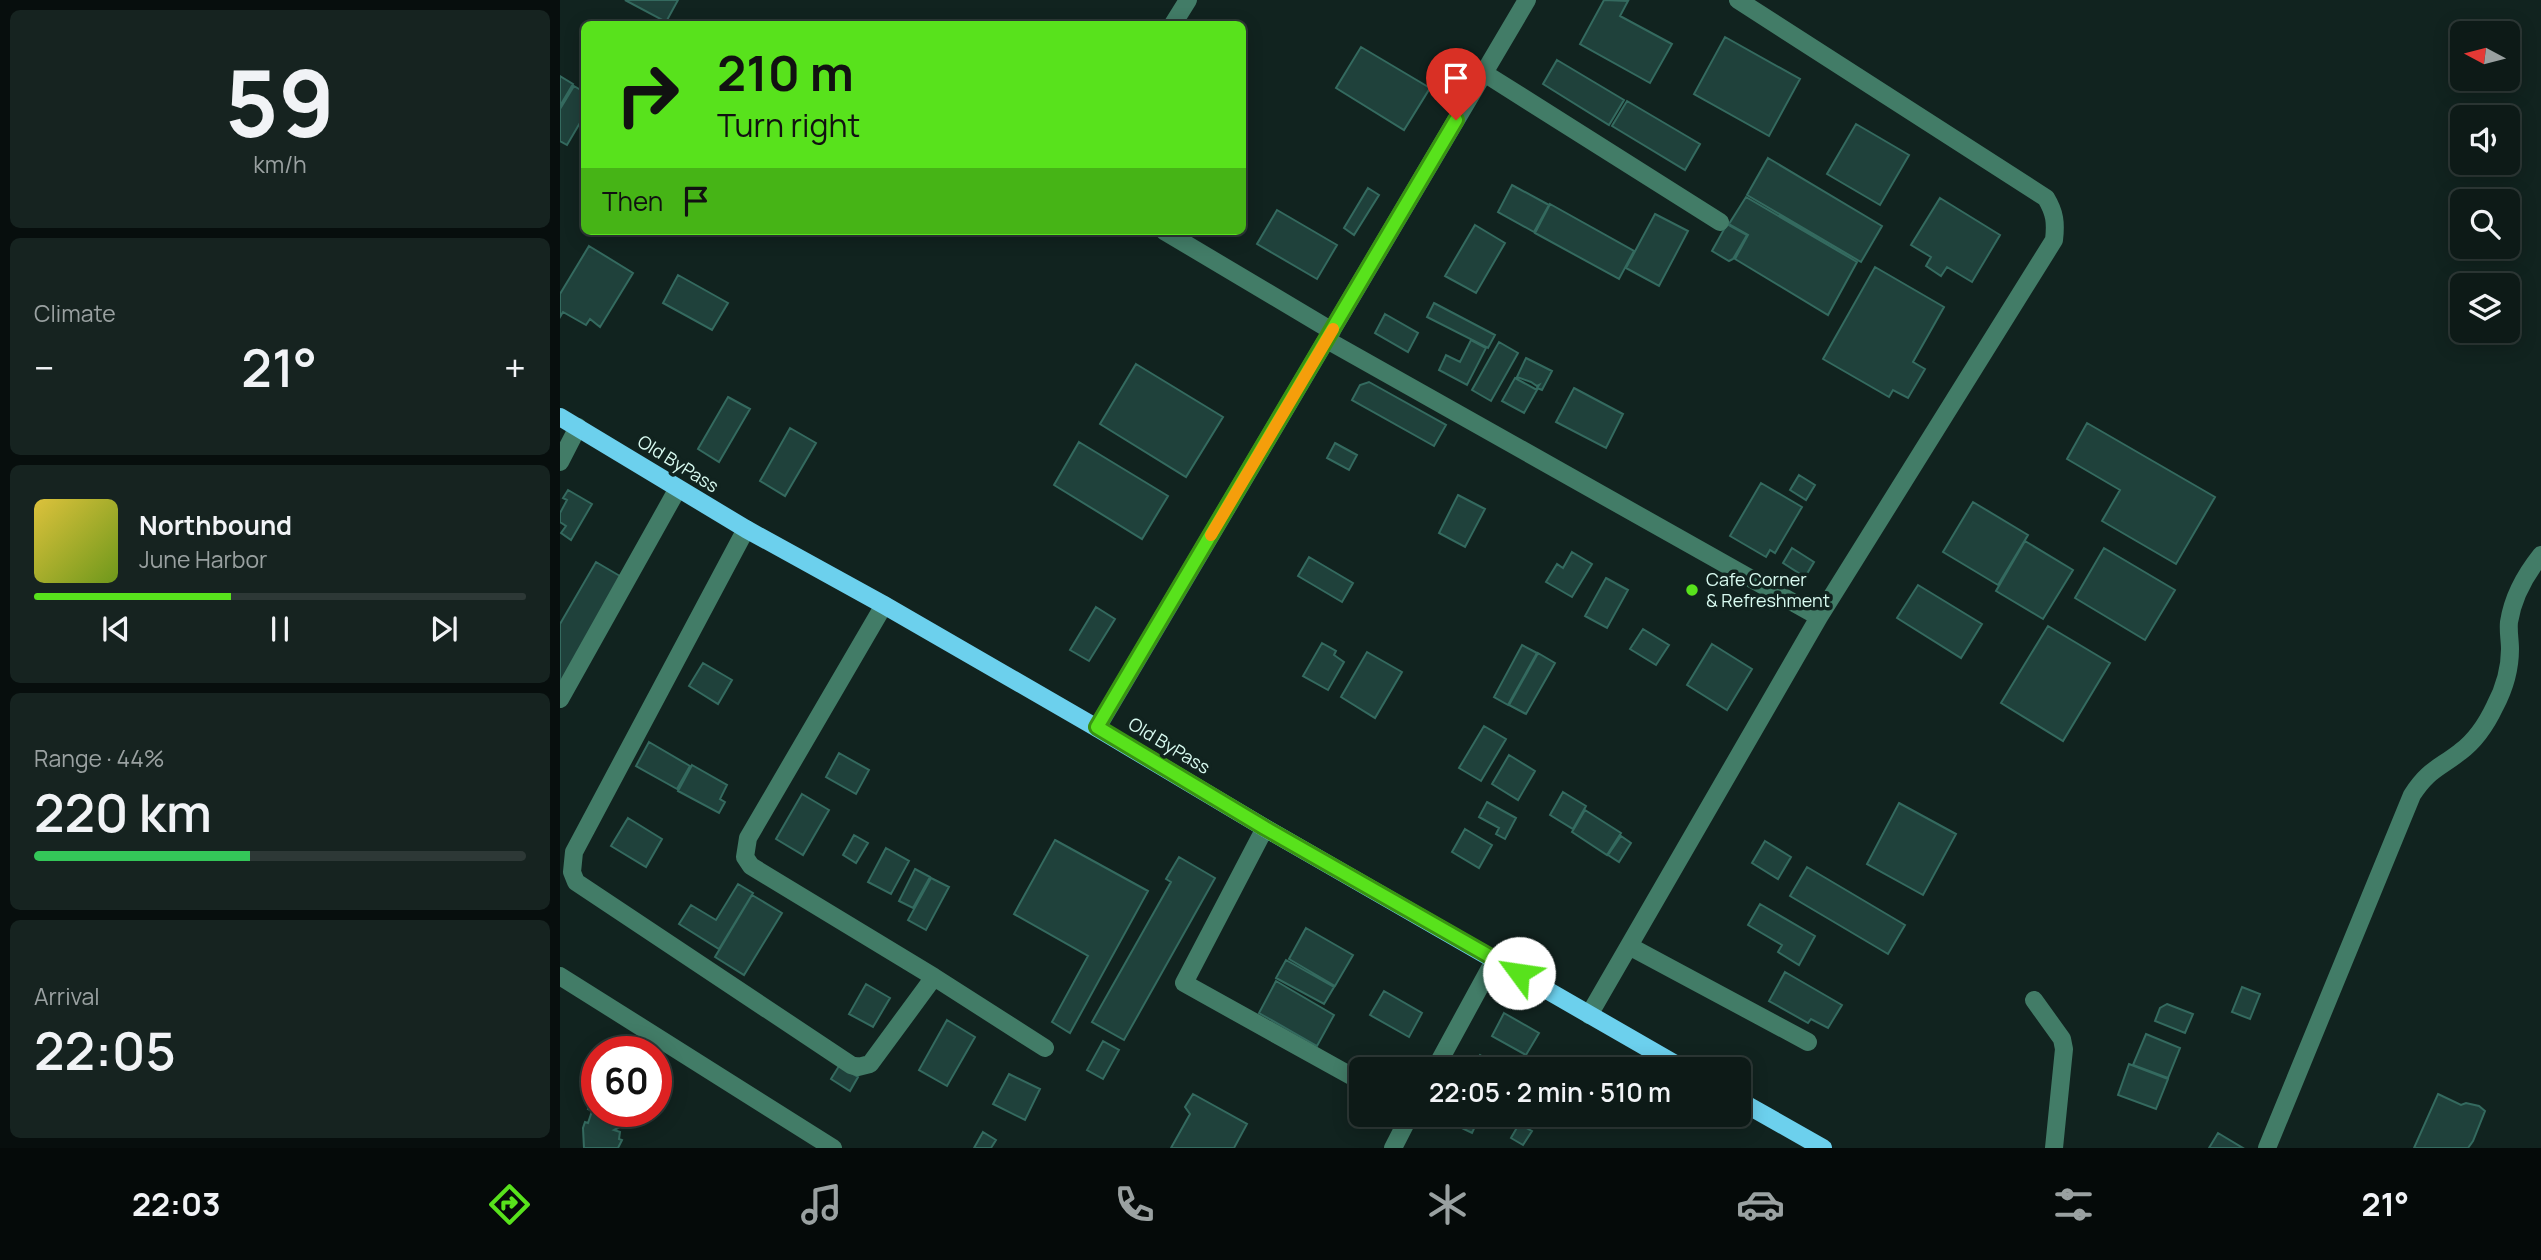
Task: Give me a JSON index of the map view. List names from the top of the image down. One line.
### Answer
{"streets":{"main road":["Old ByPass"]},"places":["Cafe Corner & Refreshment"],"north":"left","page":{"tile":[["59","km/h"],"Climate",["Range · 44%","220 km"],["Arrival","22:05"]],"turn":["210 m","Turn right"],"then":"Then","heat":["−","21°","+"],"song":["Northbound","June Harbor"],"limit":"60","trip":"22:05 · 2 min · 510 m","tabs":["22:03","21°"]}}
